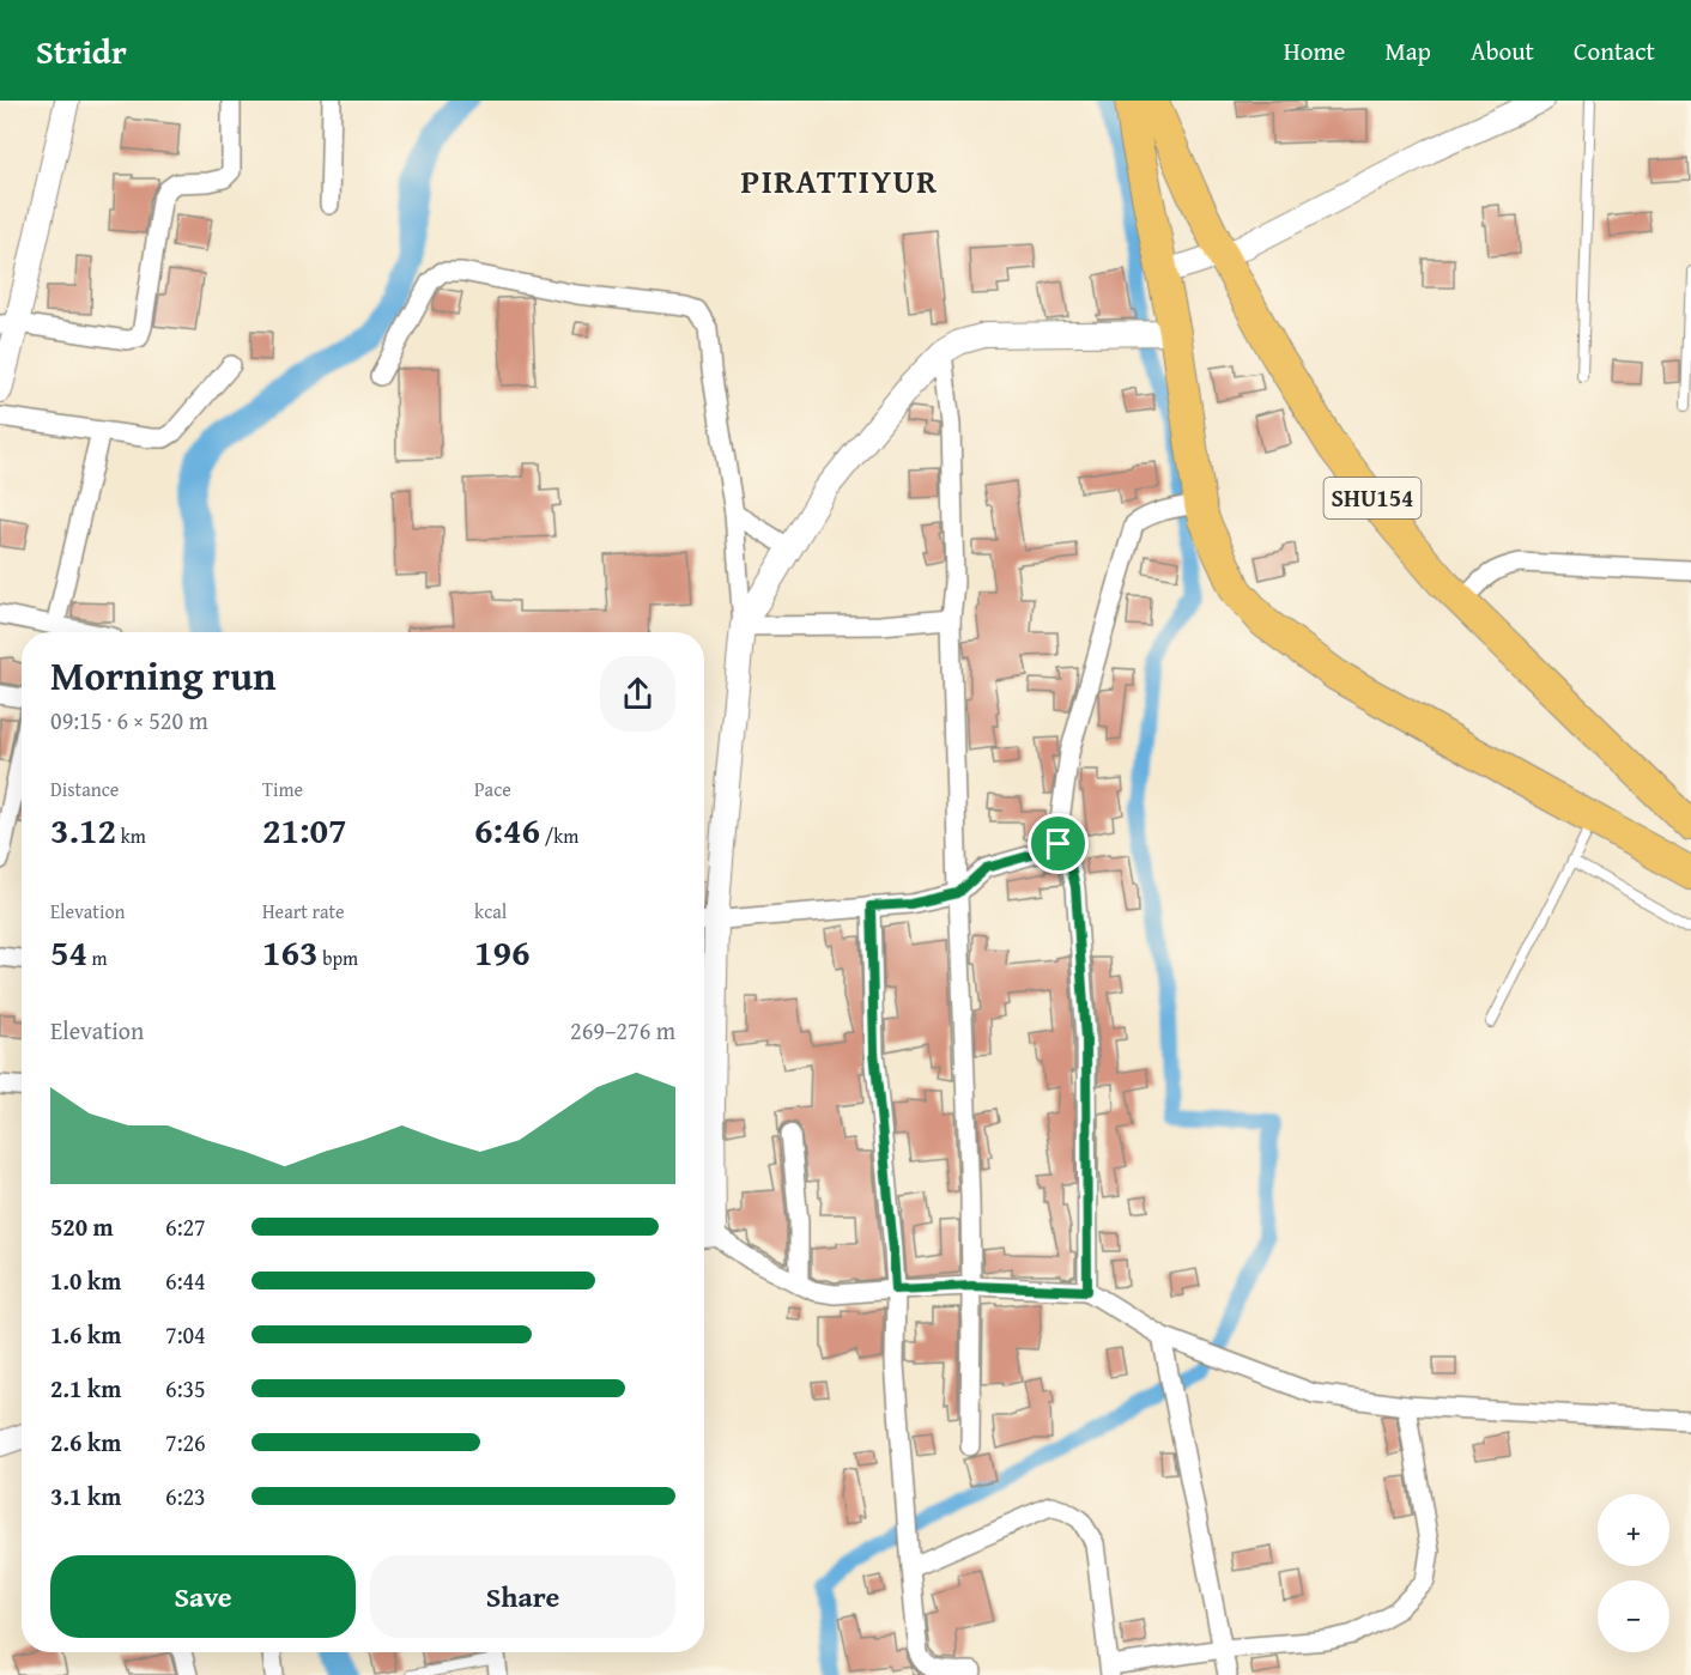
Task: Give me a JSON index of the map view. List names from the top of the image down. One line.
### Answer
{"streets":{"highway":["SHU154"]},"districts":["PIRATTIYUR"],"page":{"header":"Stridr","nav":["Home","Map","About","Contact"],"heading":["Morning run","09:15 · 6 × 520 m"],"stats":[["Distance","3.12 km"],["Time","21:07"],["Pace","6:46 /km"],["Elevation","54 m"],["Heart rate","163 bpm"],["kcal","196"]],"chart":["Elevation","269–276 m"],"list":[{"name":"520 m","note":"6:27"},{"name":"1.0 km","note":"6:44"},{"name":"1.6 km","note":"7:04"},{"name":"2.1 km","note":"6:35"},{"name":"2.6 km","note":"7:26"},{"name":"3.1 km","note":"6:23"}],"map_buttons":["+","−"],"buttons":["Save","Share"]}}
